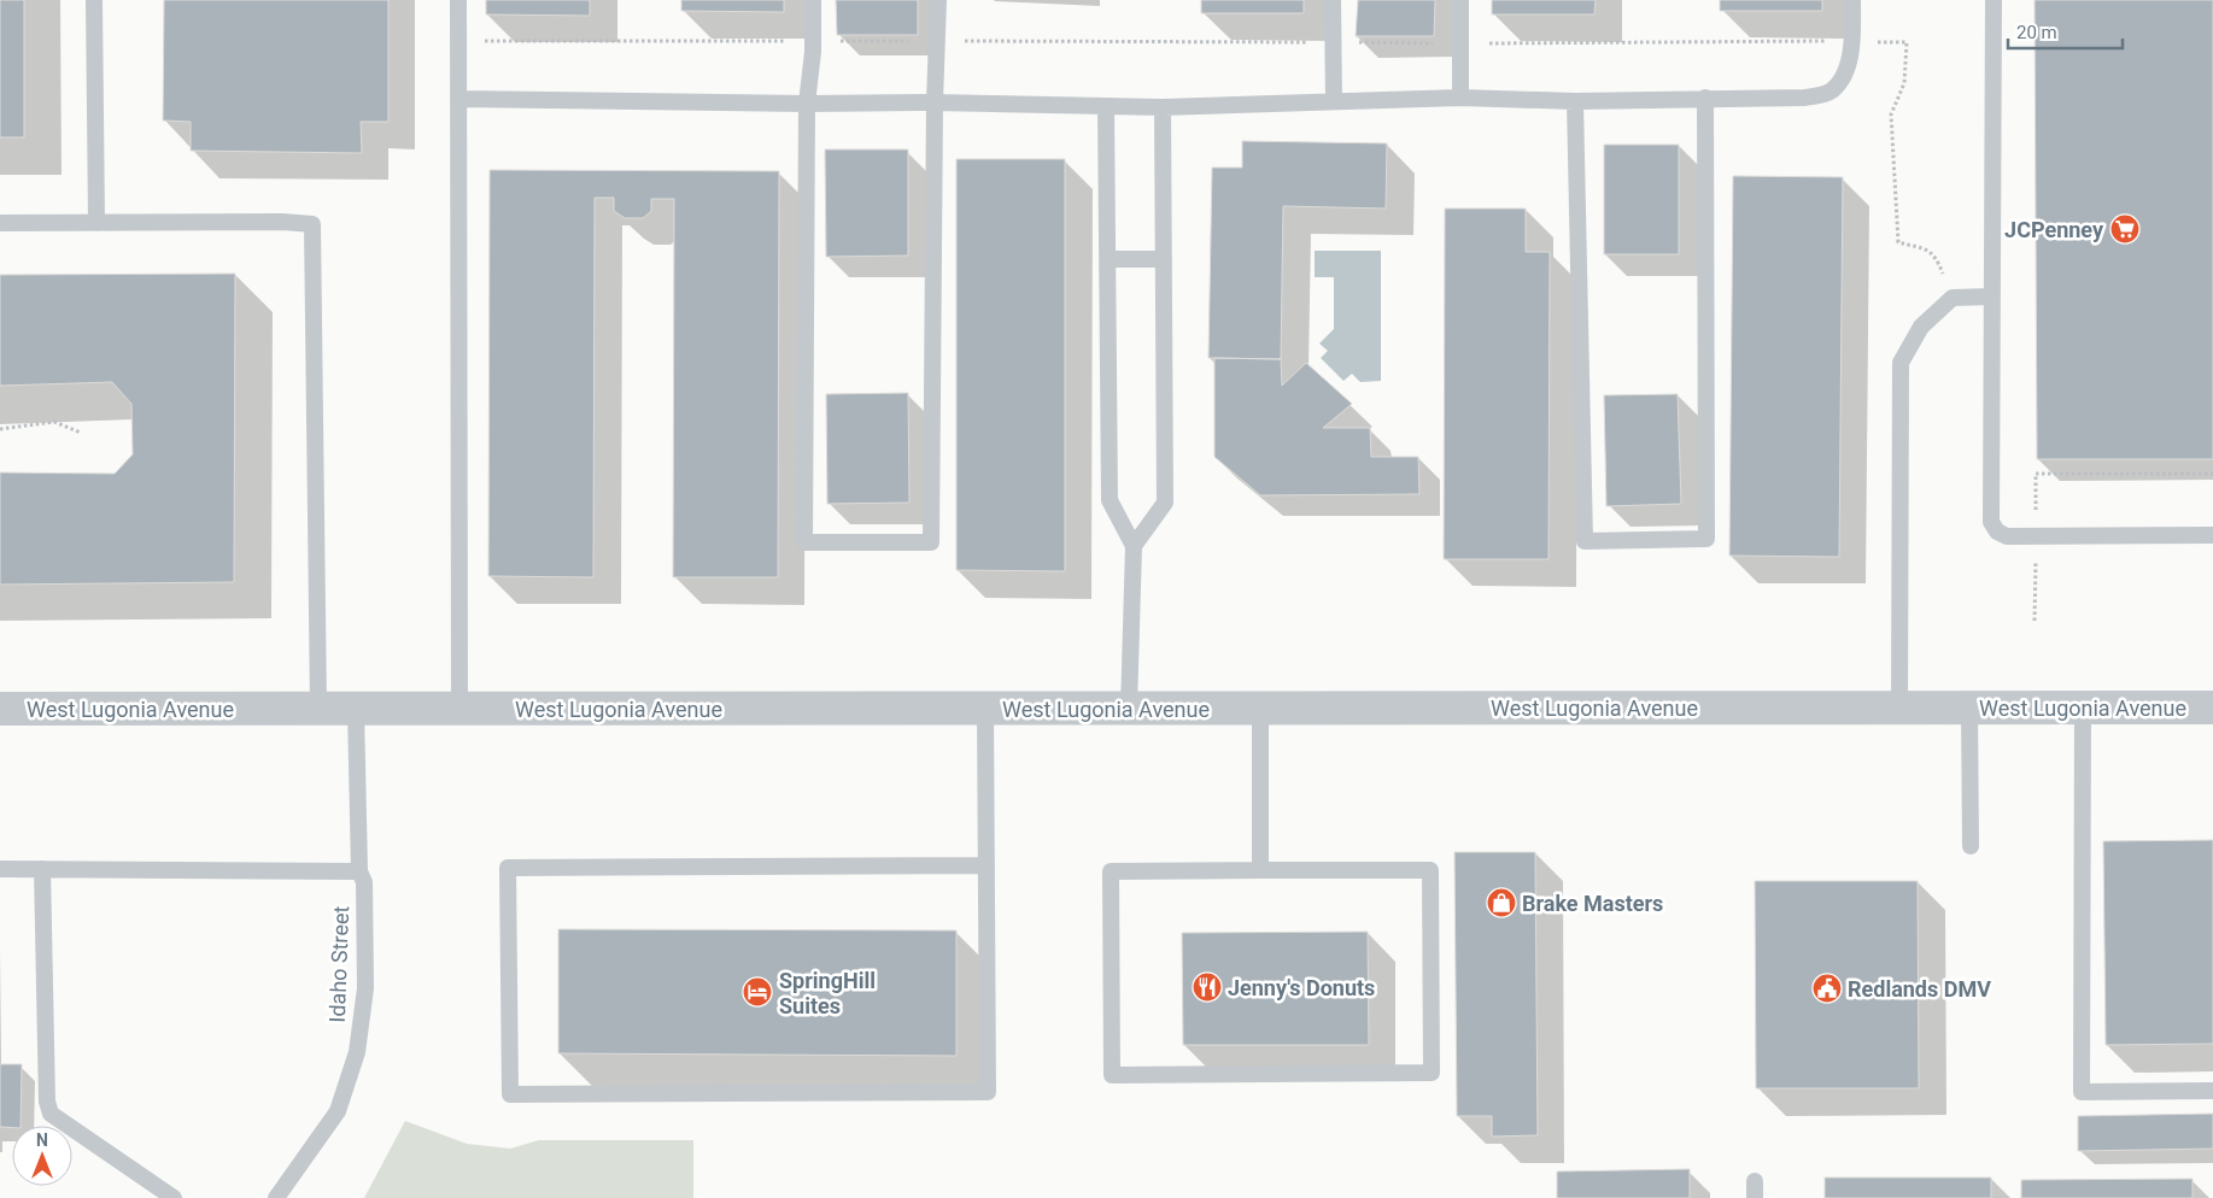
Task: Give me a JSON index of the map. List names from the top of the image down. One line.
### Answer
{"streets":{"street":["West Lugonia Avenue"],"lane":["Idaho Street"]},"crossings":[["West Lugonia Avenue","Idaho Street"]],"places":{"supermarket":["JCPenney"],"shop":["Brake Masters"],"restaurant":["Jenny's Donuts"],"public building":["Redlands DMV"],"hotel":["SpringHill Suites"]},"scale_bar":"20 m","north":"top"}
